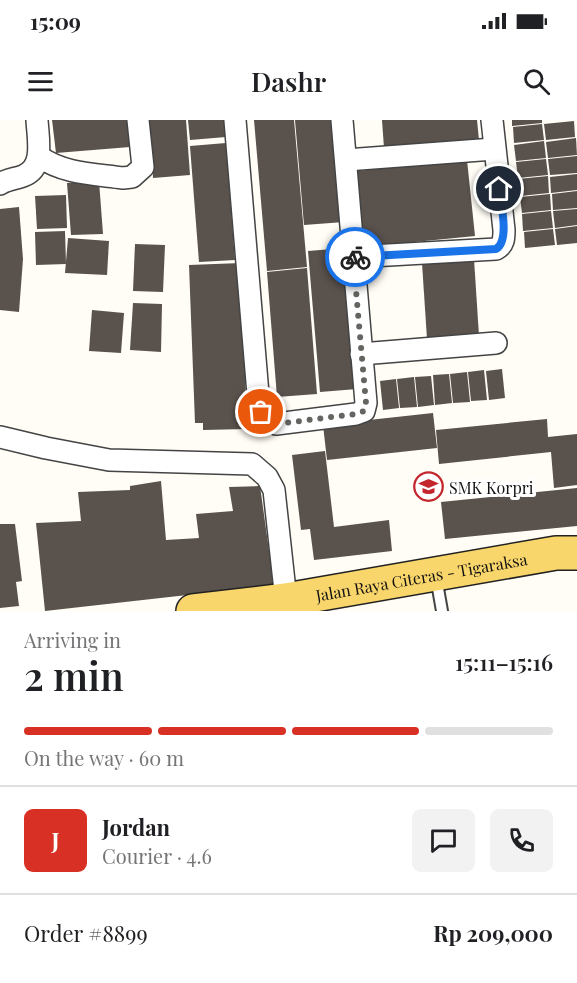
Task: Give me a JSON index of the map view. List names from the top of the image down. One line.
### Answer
{"streets":{"main road":["Jalan Raya Citeras - Tigaraksa"]},"places":{"school or university":["SMK Korpri"]},"page":{"status":"15:09","header":"Dashr","heading":["2 min","Arriving in","15:11–15:16"],"panel":["Jordan","Courier · 4.6","Order #8899","Rp 209,000"],"bar":"On the way · 60 m","round":"J"}}
